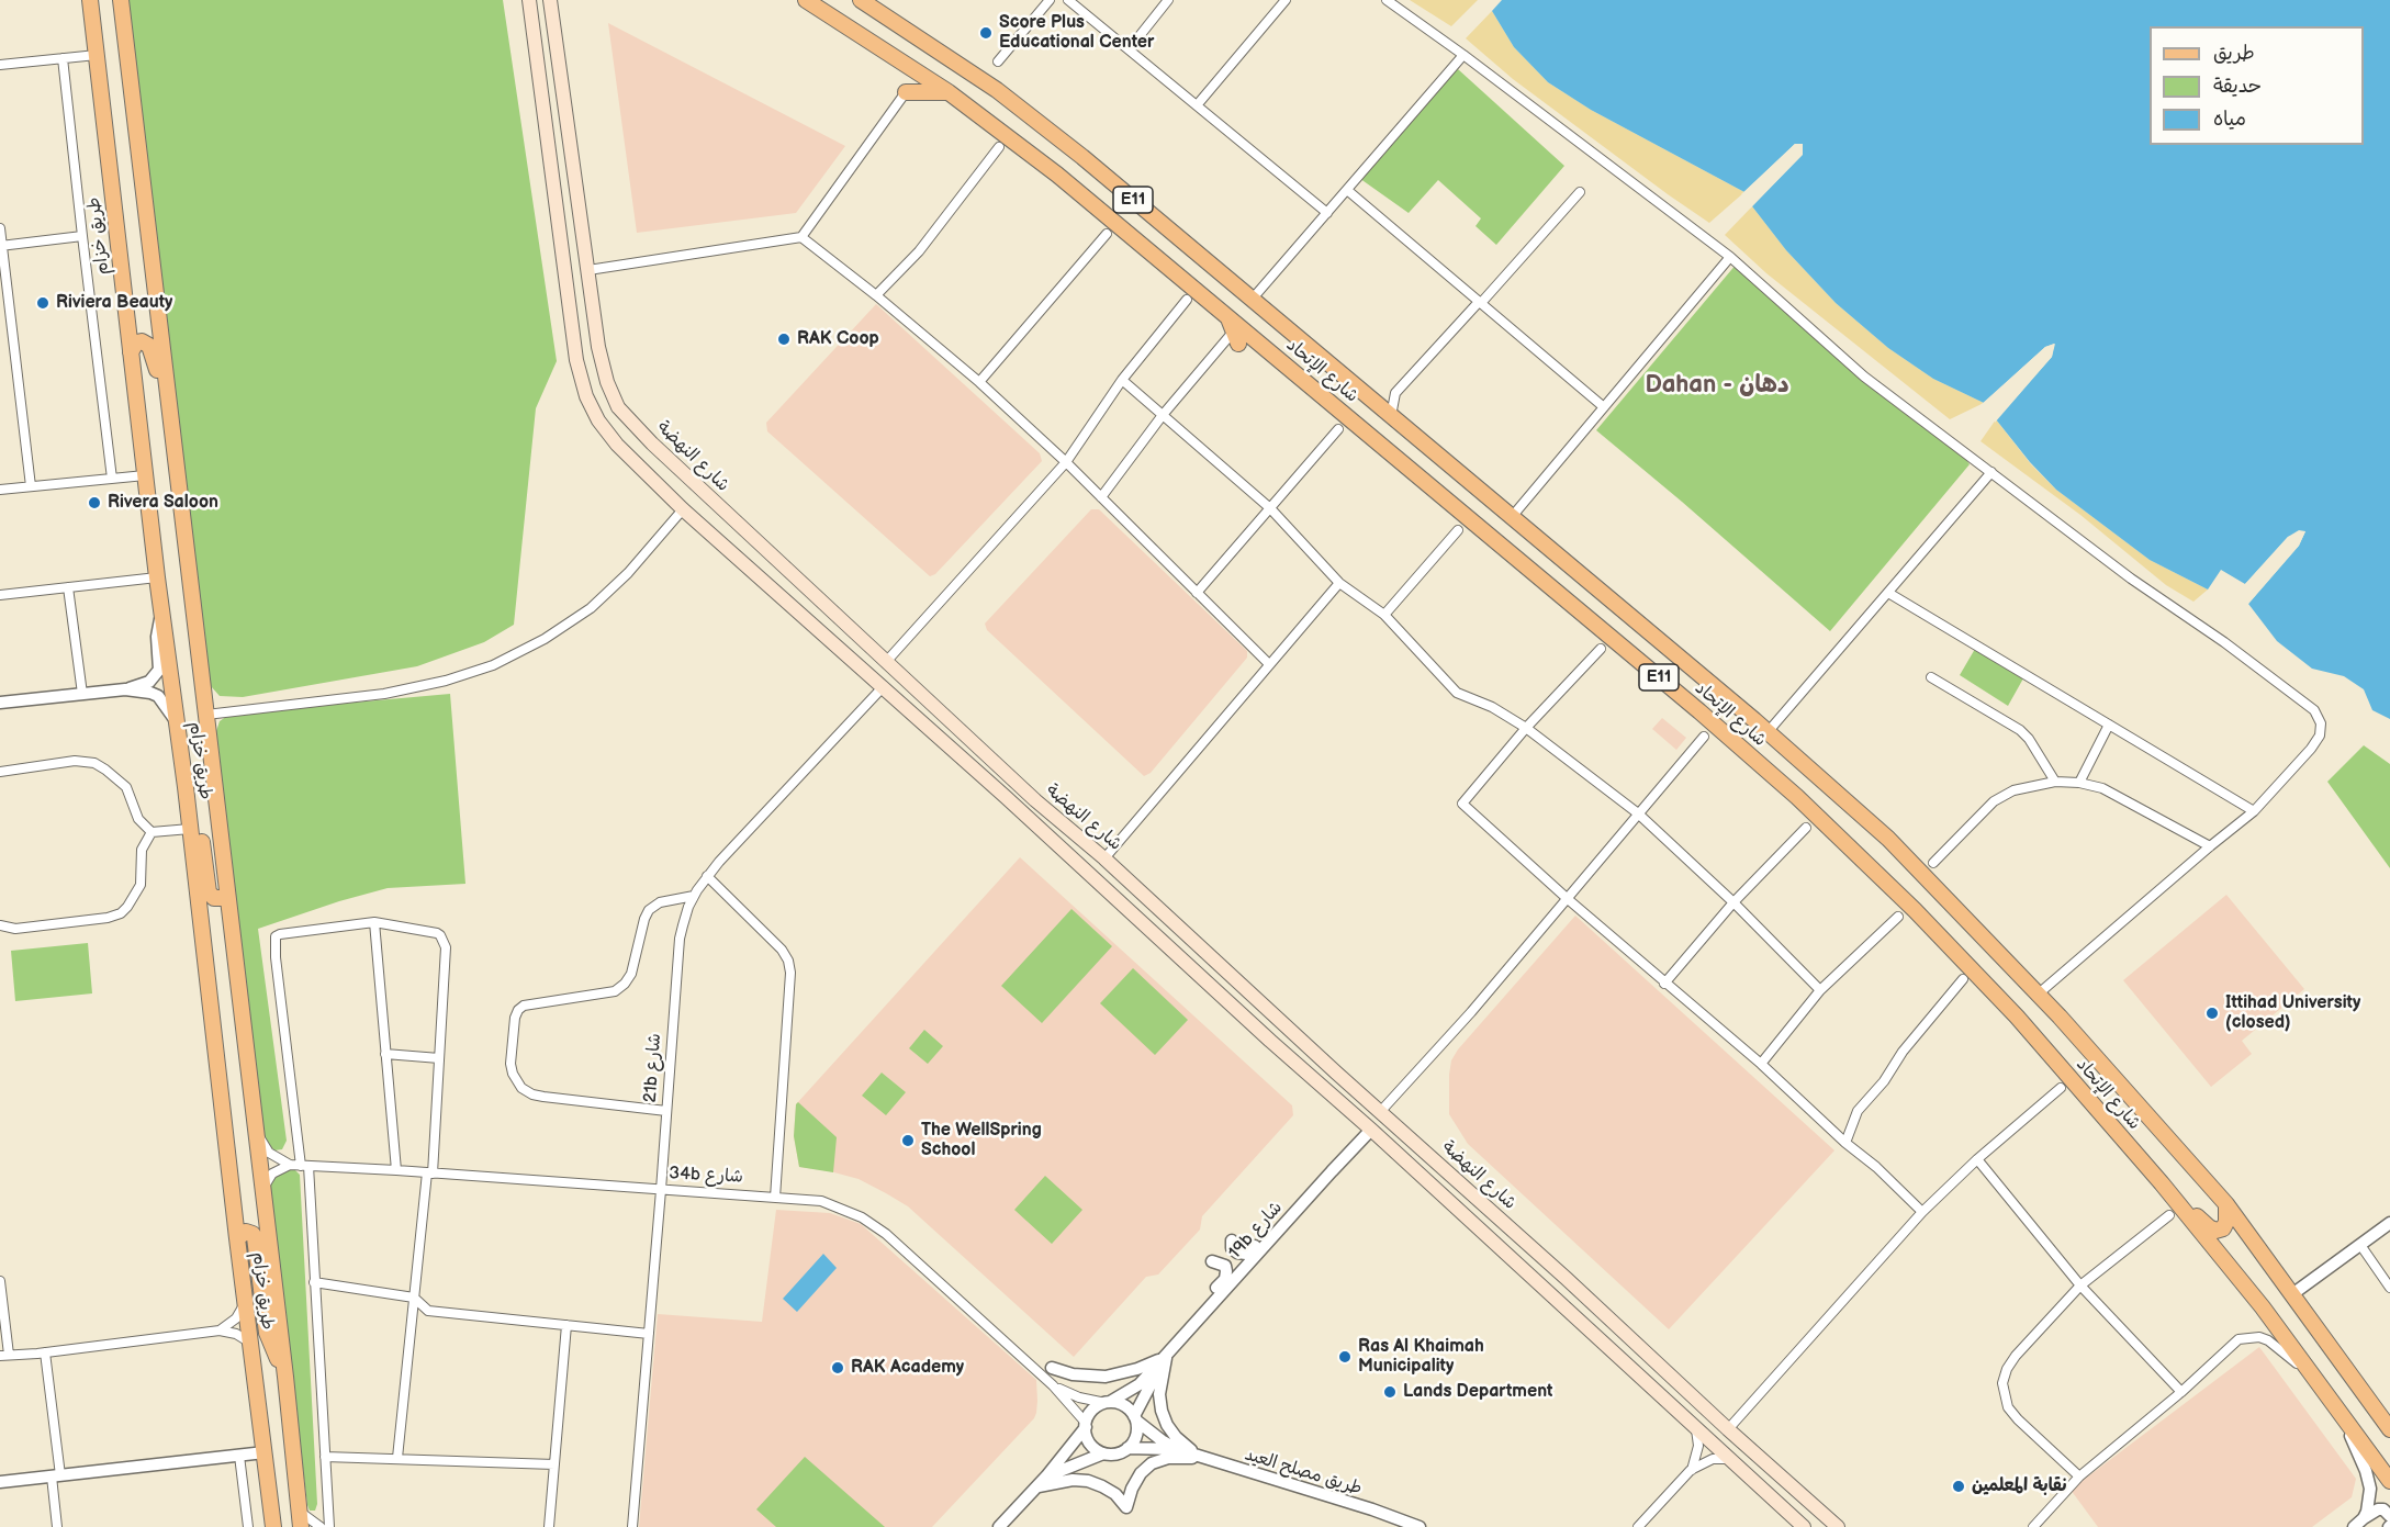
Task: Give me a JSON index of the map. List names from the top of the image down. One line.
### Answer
{"streets":{"main road":["E11","طريق خزام","شارع الإتحاد","شارع النهضة"],"street":["21b شارع","34b شارع","19b شارع","طريق مصلح العيد"]},"crossings":[["شارع النهضة","21b شارع"],["شارع النهضة","19b شارع"],["21b شارع","34b شارع"],["34b شارع","19b شارع"],["34b شارع","طريق مصلح العيد"],["19b شارع","طريق مصلح العيد"]],"districts":["Dahan - دهان"],"places":["Score Plus Educational Center","Riviera Beauty","RAK Coop","Rivera Saloon","Ittihad University (closed)","The WellSpring School","Ras Al Khaimah Municipality","RAK Academy","Lands Department","نقابة المعلمين"],"legend":["طريق","حديقة","مياه"]}
